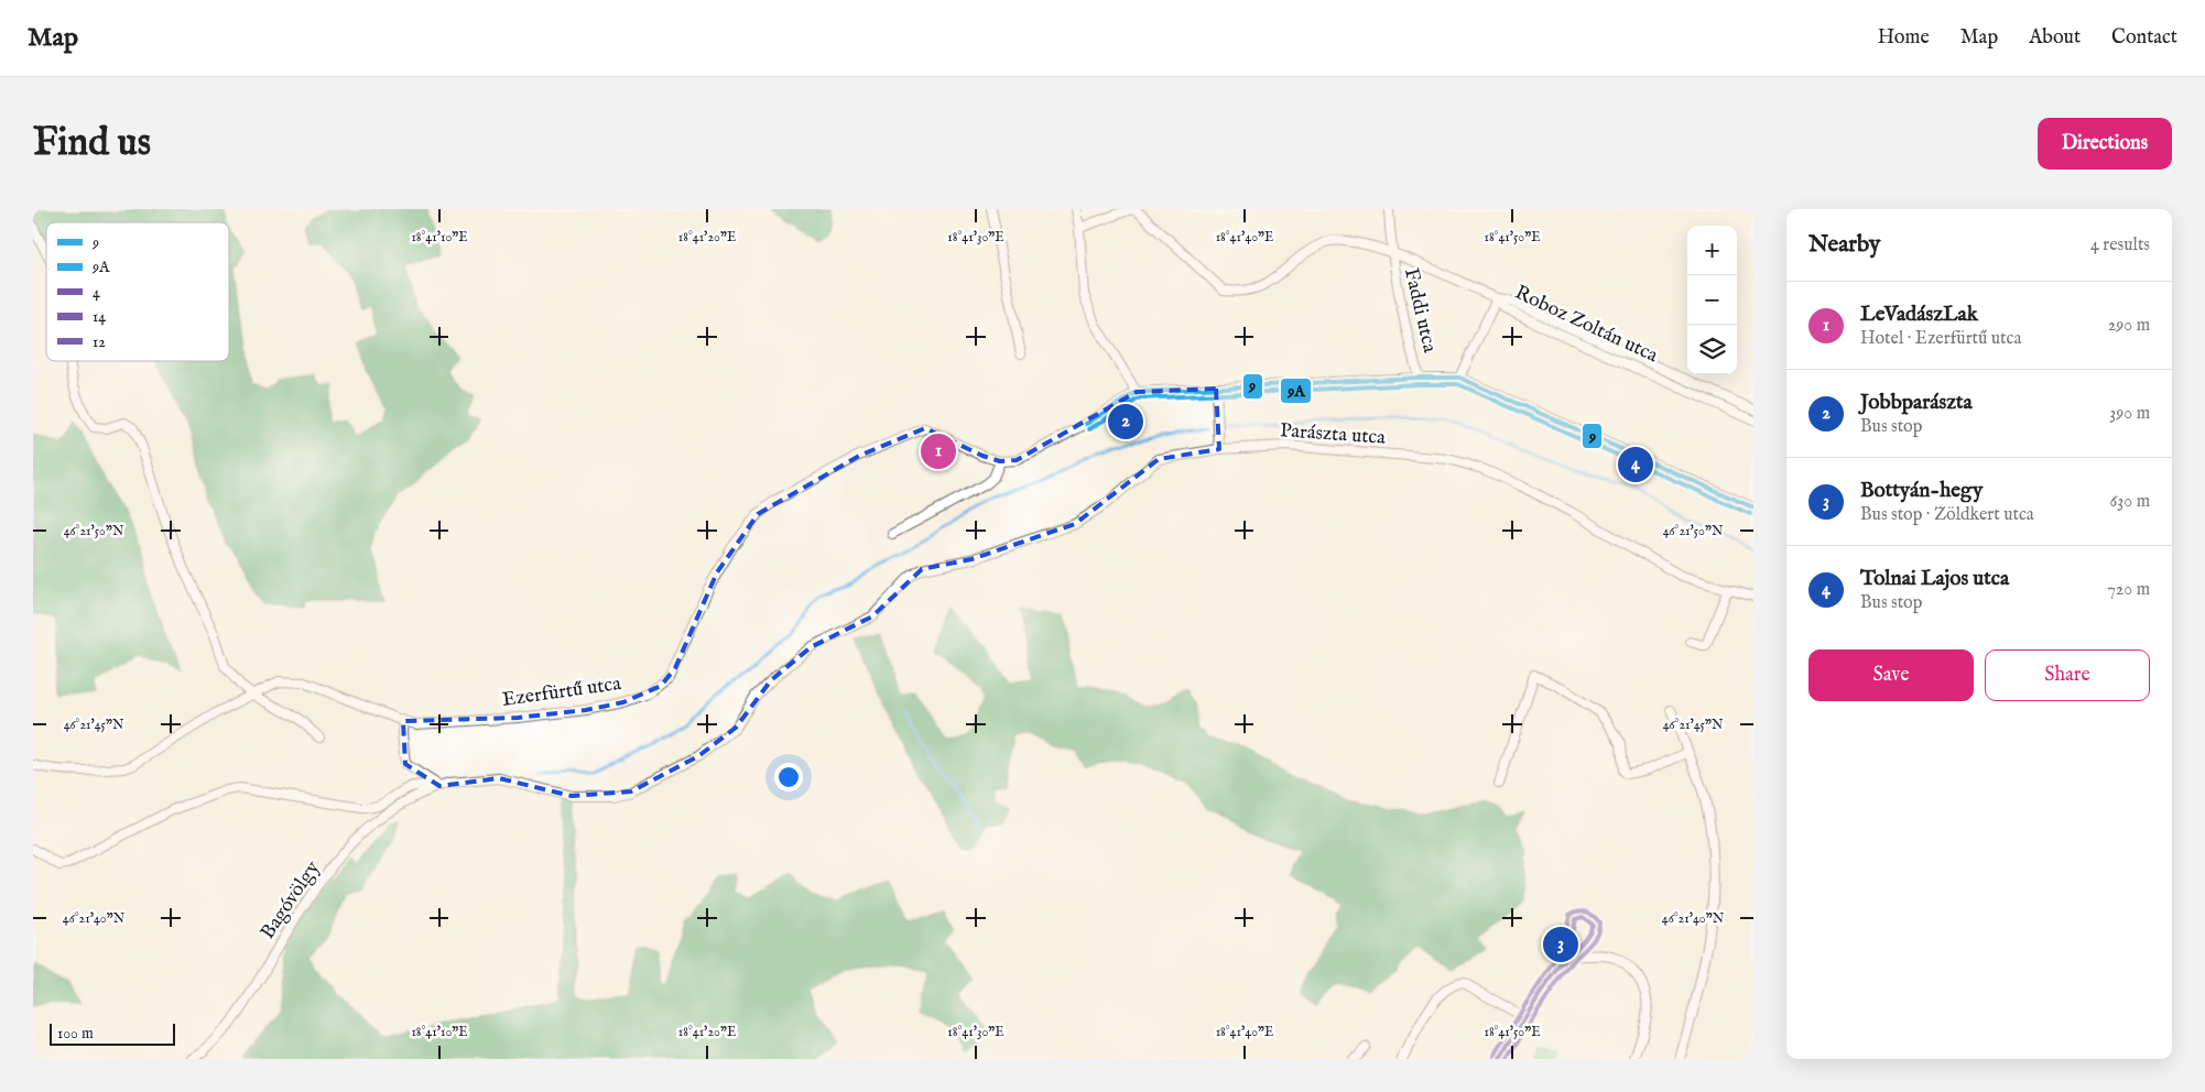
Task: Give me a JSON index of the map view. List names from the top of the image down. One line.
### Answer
{"streets":{"street":["Faddi utca","Roboz Zoltán utca","Parászta utca","Ezerfürtű utca","Bagóvölgy"]},"crossings":[["Faddi utca","Roboz Zoltán utca"],["Parászta utca","Bagóvölgy"]],"lines":["transit line 9","transit line 9A","transit line 14","transit line 4","transit line 12"],"legend":["9","9A","4","14","12"],"scale_bar":"100 m","page":{"header":"Map","nav":["Home","Map","About","Contact"],"buttons":["Directions",["Save","Share"]],"title":"Find us","heading":["Nearby","4 results"],"map_buttons":["+","−"],"list":[{"mark":"1","name":"LeVadászLak","note":"Hotel · Ezerfürtű utca","value":"290 m"},{"mark":"2","name":"Jobbparászta","note":"Bus stop","value":"390 m"},{"mark":"3","name":"Bottyán-hegy","note":"Bus stop · Zöldkert utca","value":"630 m"},{"mark":"4","name":"Tolnai Lajos utca","note":"Bus stop","value":"720 m"}],"pins":["2","1","4","3"],"scale":"100 m"},"coordinates":["18°41'10\"E","18°41'20\"E","18°41'30\"E","18°41'40\"E","18°41'50\"E","46°21'50\"N","46°21'45\"N","46°21'40\"N"]}
